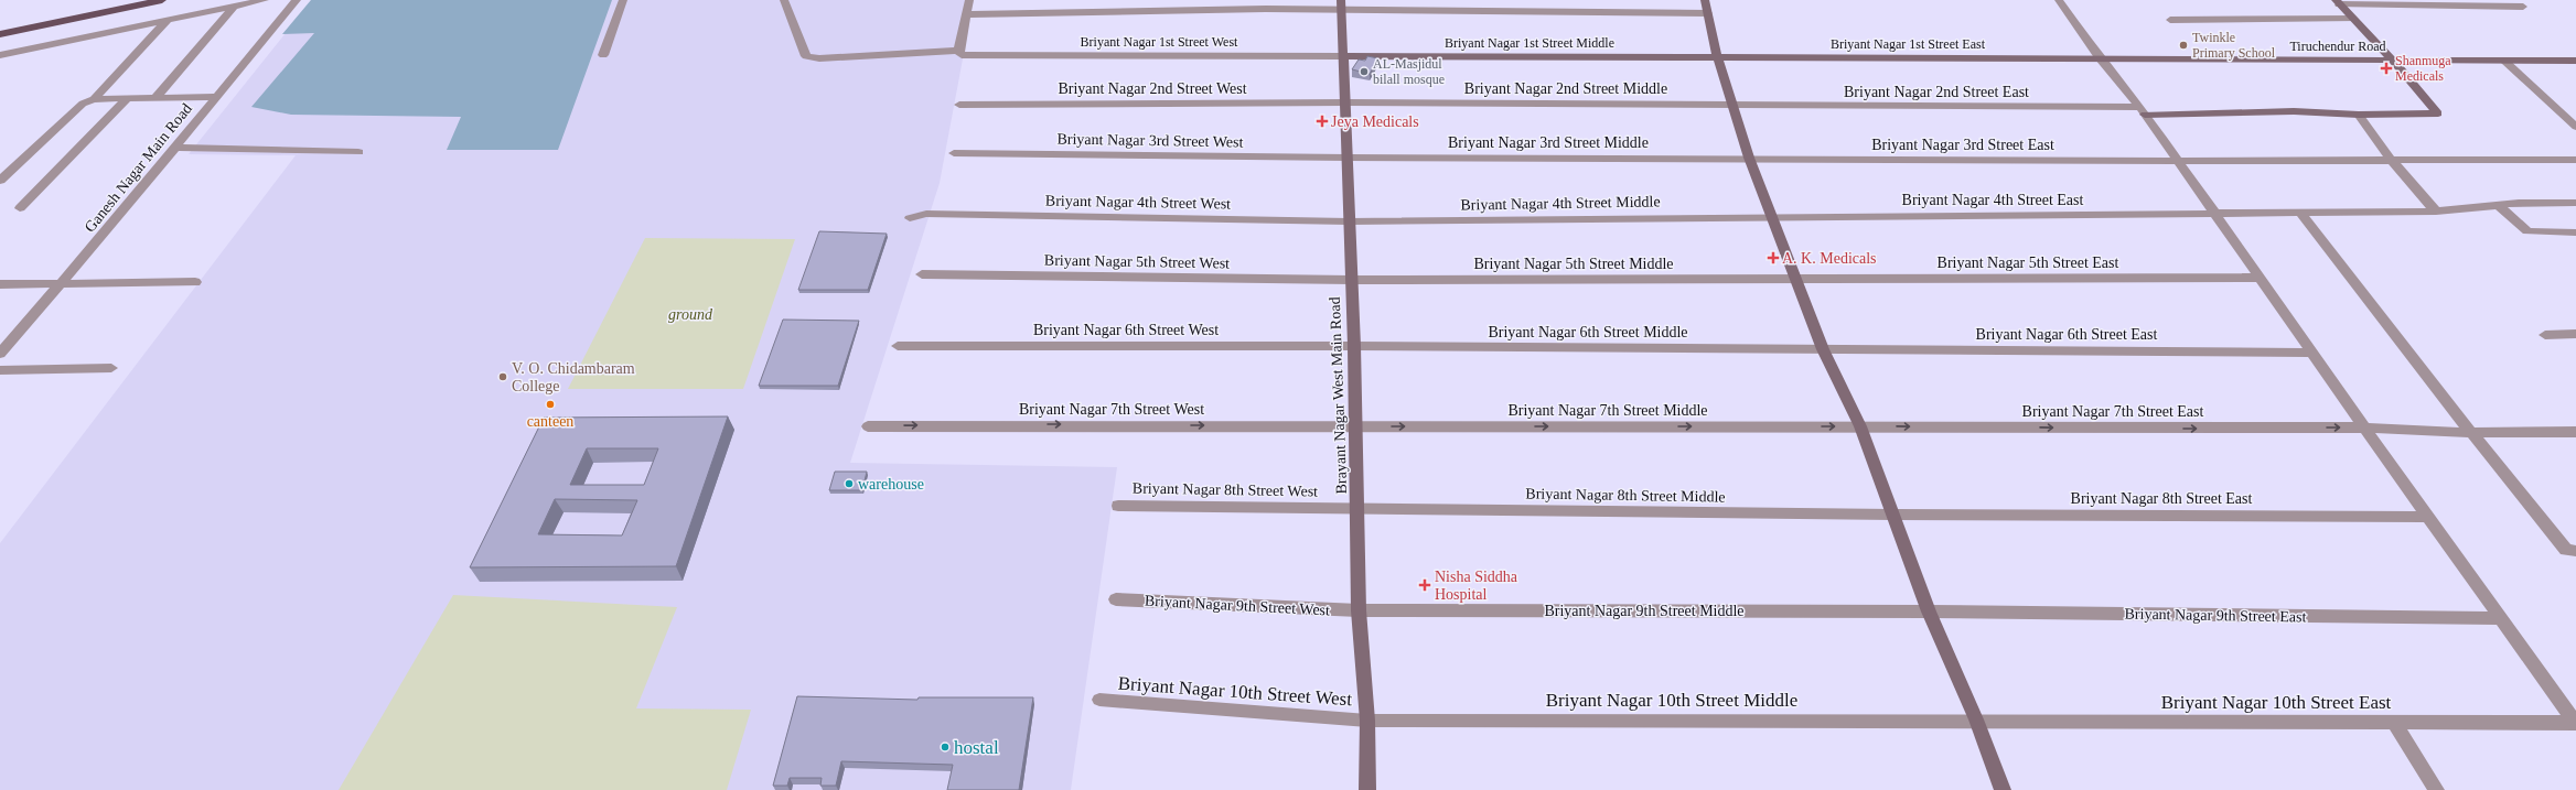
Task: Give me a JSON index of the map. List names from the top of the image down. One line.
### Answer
{"streets":{"street":["Briyant Nagar 1st Street West","Briyant Nagar 1st Street Middle","Briyant Nagar 1st Street East","Tiruchendur Road","Briyant Nagar 2nd Street West","Briyant Nagar 2nd Street Middle","Briyant Nagar 2nd Street East","Briyant Nagar 3rd Street West","Briyant Nagar 3rd Street Middle","Briyant Nagar 3rd Street East","Ganesh Nagar Main Road","Briyant Nagar 4th Street East","Briyant Nagar 4th Street West","Briyant Nagar 4th Street Middle","Briyant Nagar 5th Street West","Briyant Nagar 5th Street East","Briyant Nagar 5th Street Middle","Briyant Nagar 6th Street West","Briyant Nagar 6th Street Middle","Briyant Nagar 6th Street East","Brayant Nagar West Main Road","Briyant Nagar 7th Street West","Briyant Nagar 7th Street Middle","Briyant Nagar 7th Street East","Briyant Nagar 8th Street West","Briyant Nagar 8th Street Middle","Briyant Nagar 8th Street East","Briyant Nagar 9th Street West","Briyant Nagar 9th Street Middle","Briyant Nagar 9th Street East","Briyant Nagar 10th Street West","Briyant Nagar 10th Street Middle","Briyant Nagar 10th Street East"]},"crossings":[["Briyant Nagar 1st Street West","Briyant Nagar 1st Street Middle"],["Briyant Nagar 1st Street West","Brayant Nagar West Main Road"],["Briyant Nagar 1st Street Middle","Briyant Nagar 1st Street East"],["Briyant Nagar 1st Street Middle","Brayant Nagar West Main Road"],["Briyant Nagar 1st Street East","Tiruchendur Road"],["Briyant Nagar 2nd Street West","Briyant Nagar 2nd Street Middle"],["Briyant Nagar 2nd Street West","Brayant Nagar West Main Road"],["Briyant Nagar 2nd Street Middle","Briyant Nagar 2nd Street East"],["Briyant Nagar 2nd Street Middle","Brayant Nagar West Main Road"],["Briyant Nagar 3rd Street West","Briyant Nagar 3rd Street Middle"],["Briyant Nagar 3rd Street West","Brayant Nagar West Main Road"],["Briyant Nagar 3rd Street Middle","Briyant Nagar 3rd Street East"],["Briyant Nagar 3rd Street Middle","Brayant Nagar West Main Road"],["Briyant Nagar 4th Street East","Briyant Nagar 4th Street Middle"],["Briyant Nagar 4th Street West","Briyant Nagar 4th Street Middle"],["Briyant Nagar 4th Street West","Brayant Nagar West Main Road"],["Briyant Nagar 4th Street Middle","Brayant Nagar West Main Road"],["Briyant Nagar 5th Street West","Briyant Nagar 5th Street Middle"],["Briyant Nagar 5th Street West","Brayant Nagar West Main Road"],["Briyant Nagar 5th Street East","Briyant Nagar 5th Street Middle"],["Briyant Nagar 5th Street Middle","Brayant Nagar West Main Road"],["Briyant Nagar 6th Street West","Briyant Nagar 6th Street Middle"],["Briyant Nagar 6th Street West","Brayant Nagar West Main Road"],["Briyant Nagar 6th Street Middle","Briyant Nagar 6th Street East"],["Briyant Nagar 6th Street Middle","Brayant Nagar West Main Road"],["Brayant Nagar West Main Road","Briyant Nagar 7th Street West"],["Brayant Nagar West Main Road","Briyant Nagar 7th Street Middle"],["Brayant Nagar West Main Road","Briyant Nagar 8th Street West"],["Brayant Nagar West Main Road","Briyant Nagar 8th Street Middle"],["Brayant Nagar West Main Road","Briyant Nagar 9th Street West"],["Brayant Nagar West Main Road","Briyant Nagar 9th Street Middle"],["Brayant Nagar West Main Road","Briyant Nagar 10th Street West"],["Brayant Nagar West Main Road","Briyant Nagar 10th Street Middle"],["Briyant Nagar 7th Street West","Briyant Nagar 7th Street Middle"],["Briyant Nagar 7th Street Middle","Briyant Nagar 7th Street East"],["Briyant Nagar 8th Street West","Briyant Nagar 8th Street Middle"],["Briyant Nagar 8th Street Middle","Briyant Nagar 8th Street East"],["Briyant Nagar 9th Street West","Briyant Nagar 9th Street Middle"],["Briyant Nagar 9th Street Middle","Briyant Nagar 9th Street East"],["Briyant Nagar 10th Street West","Briyant Nagar 10th Street Middle"],["Briyant Nagar 10th Street Middle","Briyant Nagar 10th Street East"]],"one_way":["Briyant Nagar 7th Street West","Briyant Nagar 7th Street Middle","Briyant Nagar 7th Street East"],"parks":["ground"],"places":{"other":["Twinkle Primary School","AL-Masjidul bilall mosque","V. O. Chidambaram College","canteen","warehouse","hostal"],"health":["Shanmuga Medicals","Jeya Medicals","A. K. Medicals","Nisha Siddha Hospital"]}}
